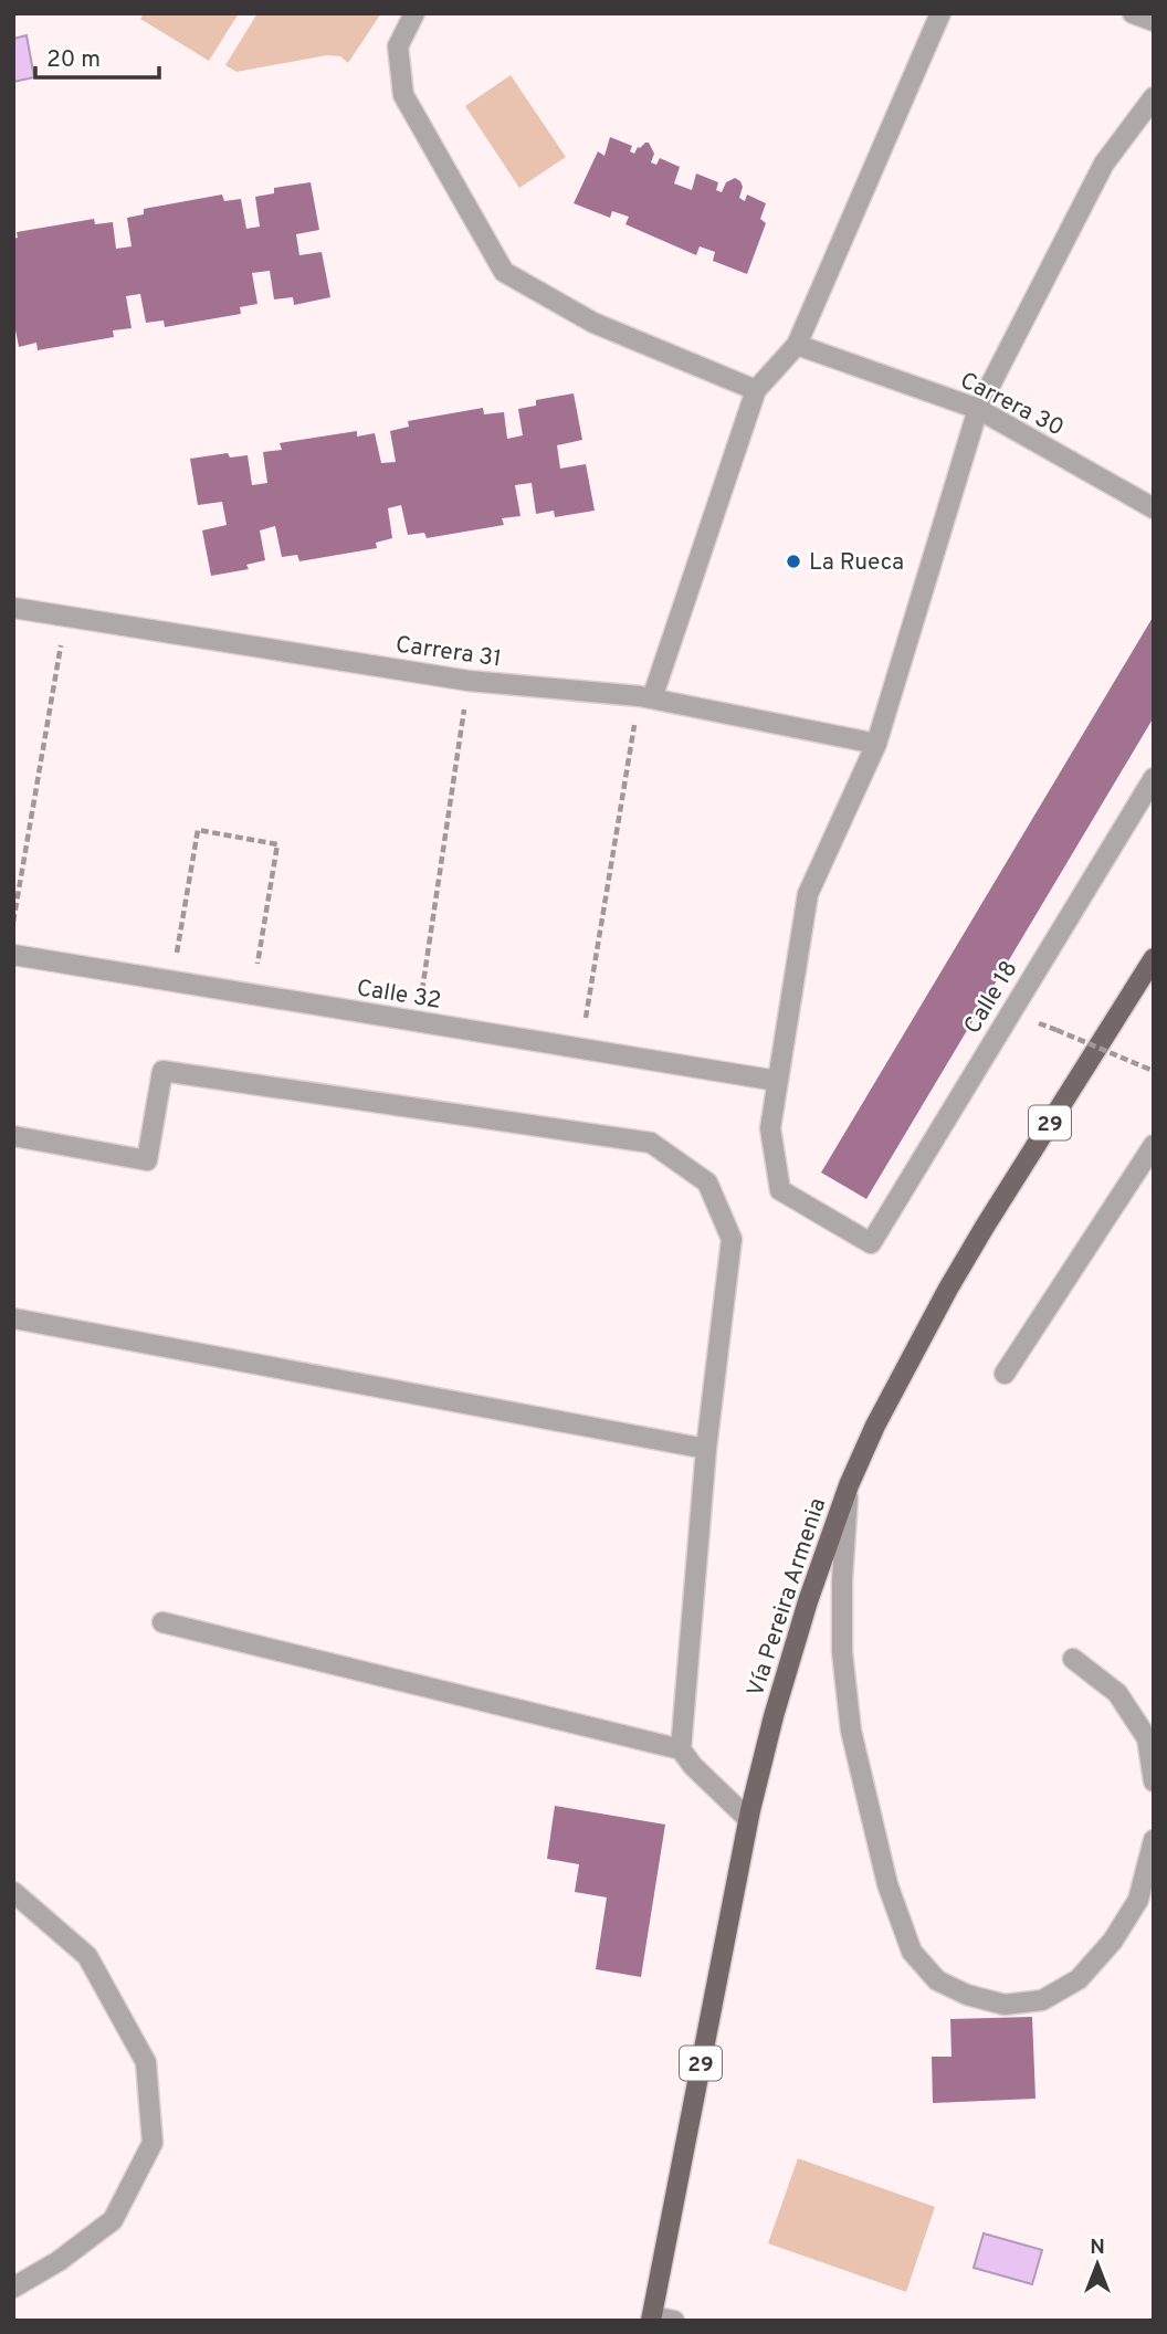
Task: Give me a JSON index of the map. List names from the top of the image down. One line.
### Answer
{"streets":{"main road":["29","Vía Pereira Armenia"],"street":["Carrera 30","Carrera 31","Calle 32","Calle 18"]},"crossings":[["Calle 32","Calle 18"]],"places":["La Rueca"],"scale_bar":"20 m","north":"top"}
